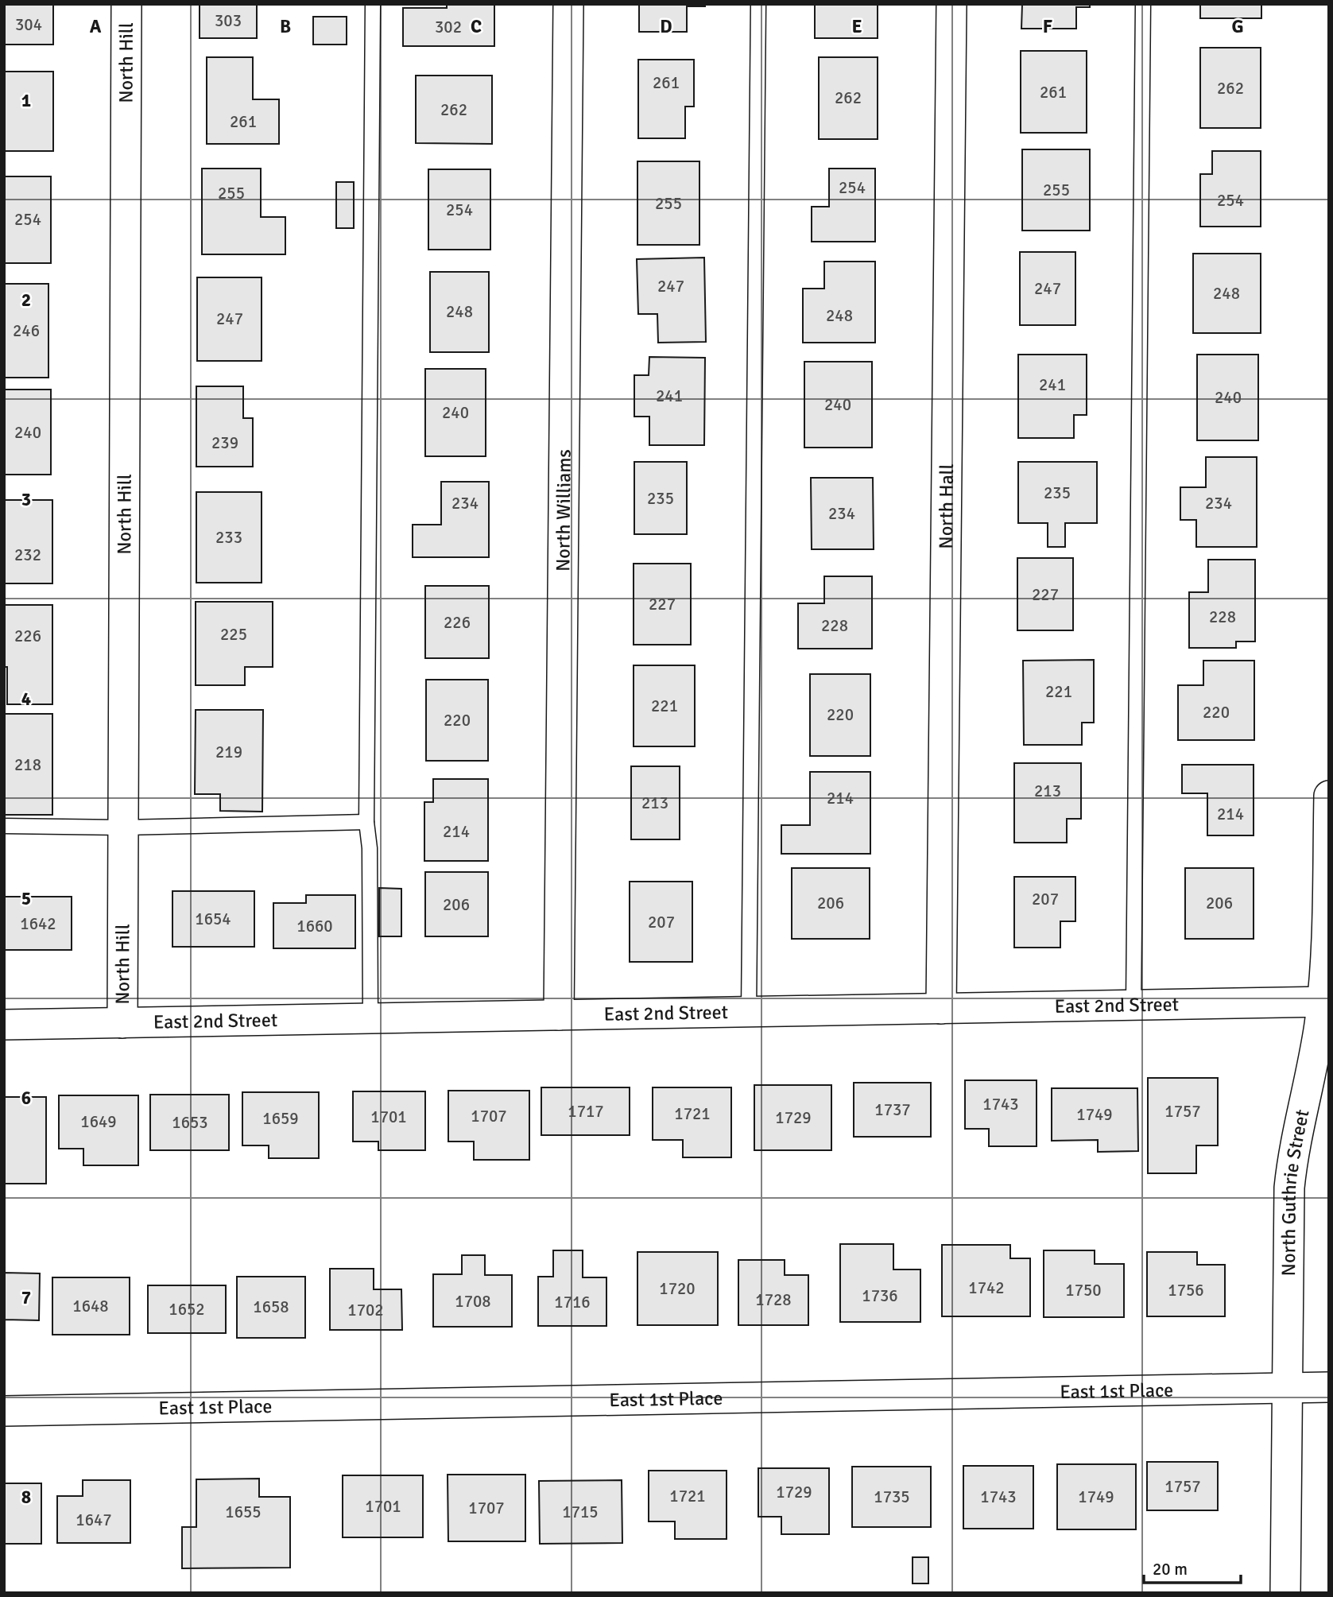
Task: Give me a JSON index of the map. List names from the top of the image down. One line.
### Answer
{"streets":{"street":["North Hill","North Hall","North Williams","East 2nd Street","North Guthrie Street","East 1st Place"]},"crossings":[["North Hill","East 2nd Street"],["North Hall","East 2nd Street"],["North Williams","East 2nd Street"],["East 2nd Street","North Guthrie Street"],["North Guthrie Street","East 1st Place"]],"house_numbers":["303","304","302","261","262","261","262","262","261","254","255","255","254","255","254","254","247","247","248","248","248","247","246","241","241","240","240","240","240","239","235","235","234","234","234","233","232","227","227","228","226","228","225","226","221","221","220","220","220","219","218","213","214","213","214","214","207","206","206","206","1654","207","1642","1660","1743","1737","1717","1757","1721","1749","1707","1701","1729","1659","1649","1653","1742","1720","1750","1756","1736","1728","1708","1716","1648","1658","1652","1702","1757","1729","1721","1735","1743","1749","1701","1707","1655","1715","1647"],"scale_bar":"20 m","grid":{"columns":["A","B","C","D","E","F","G"],"rows":["1","2","3","4","5","6","7","8"]}}
